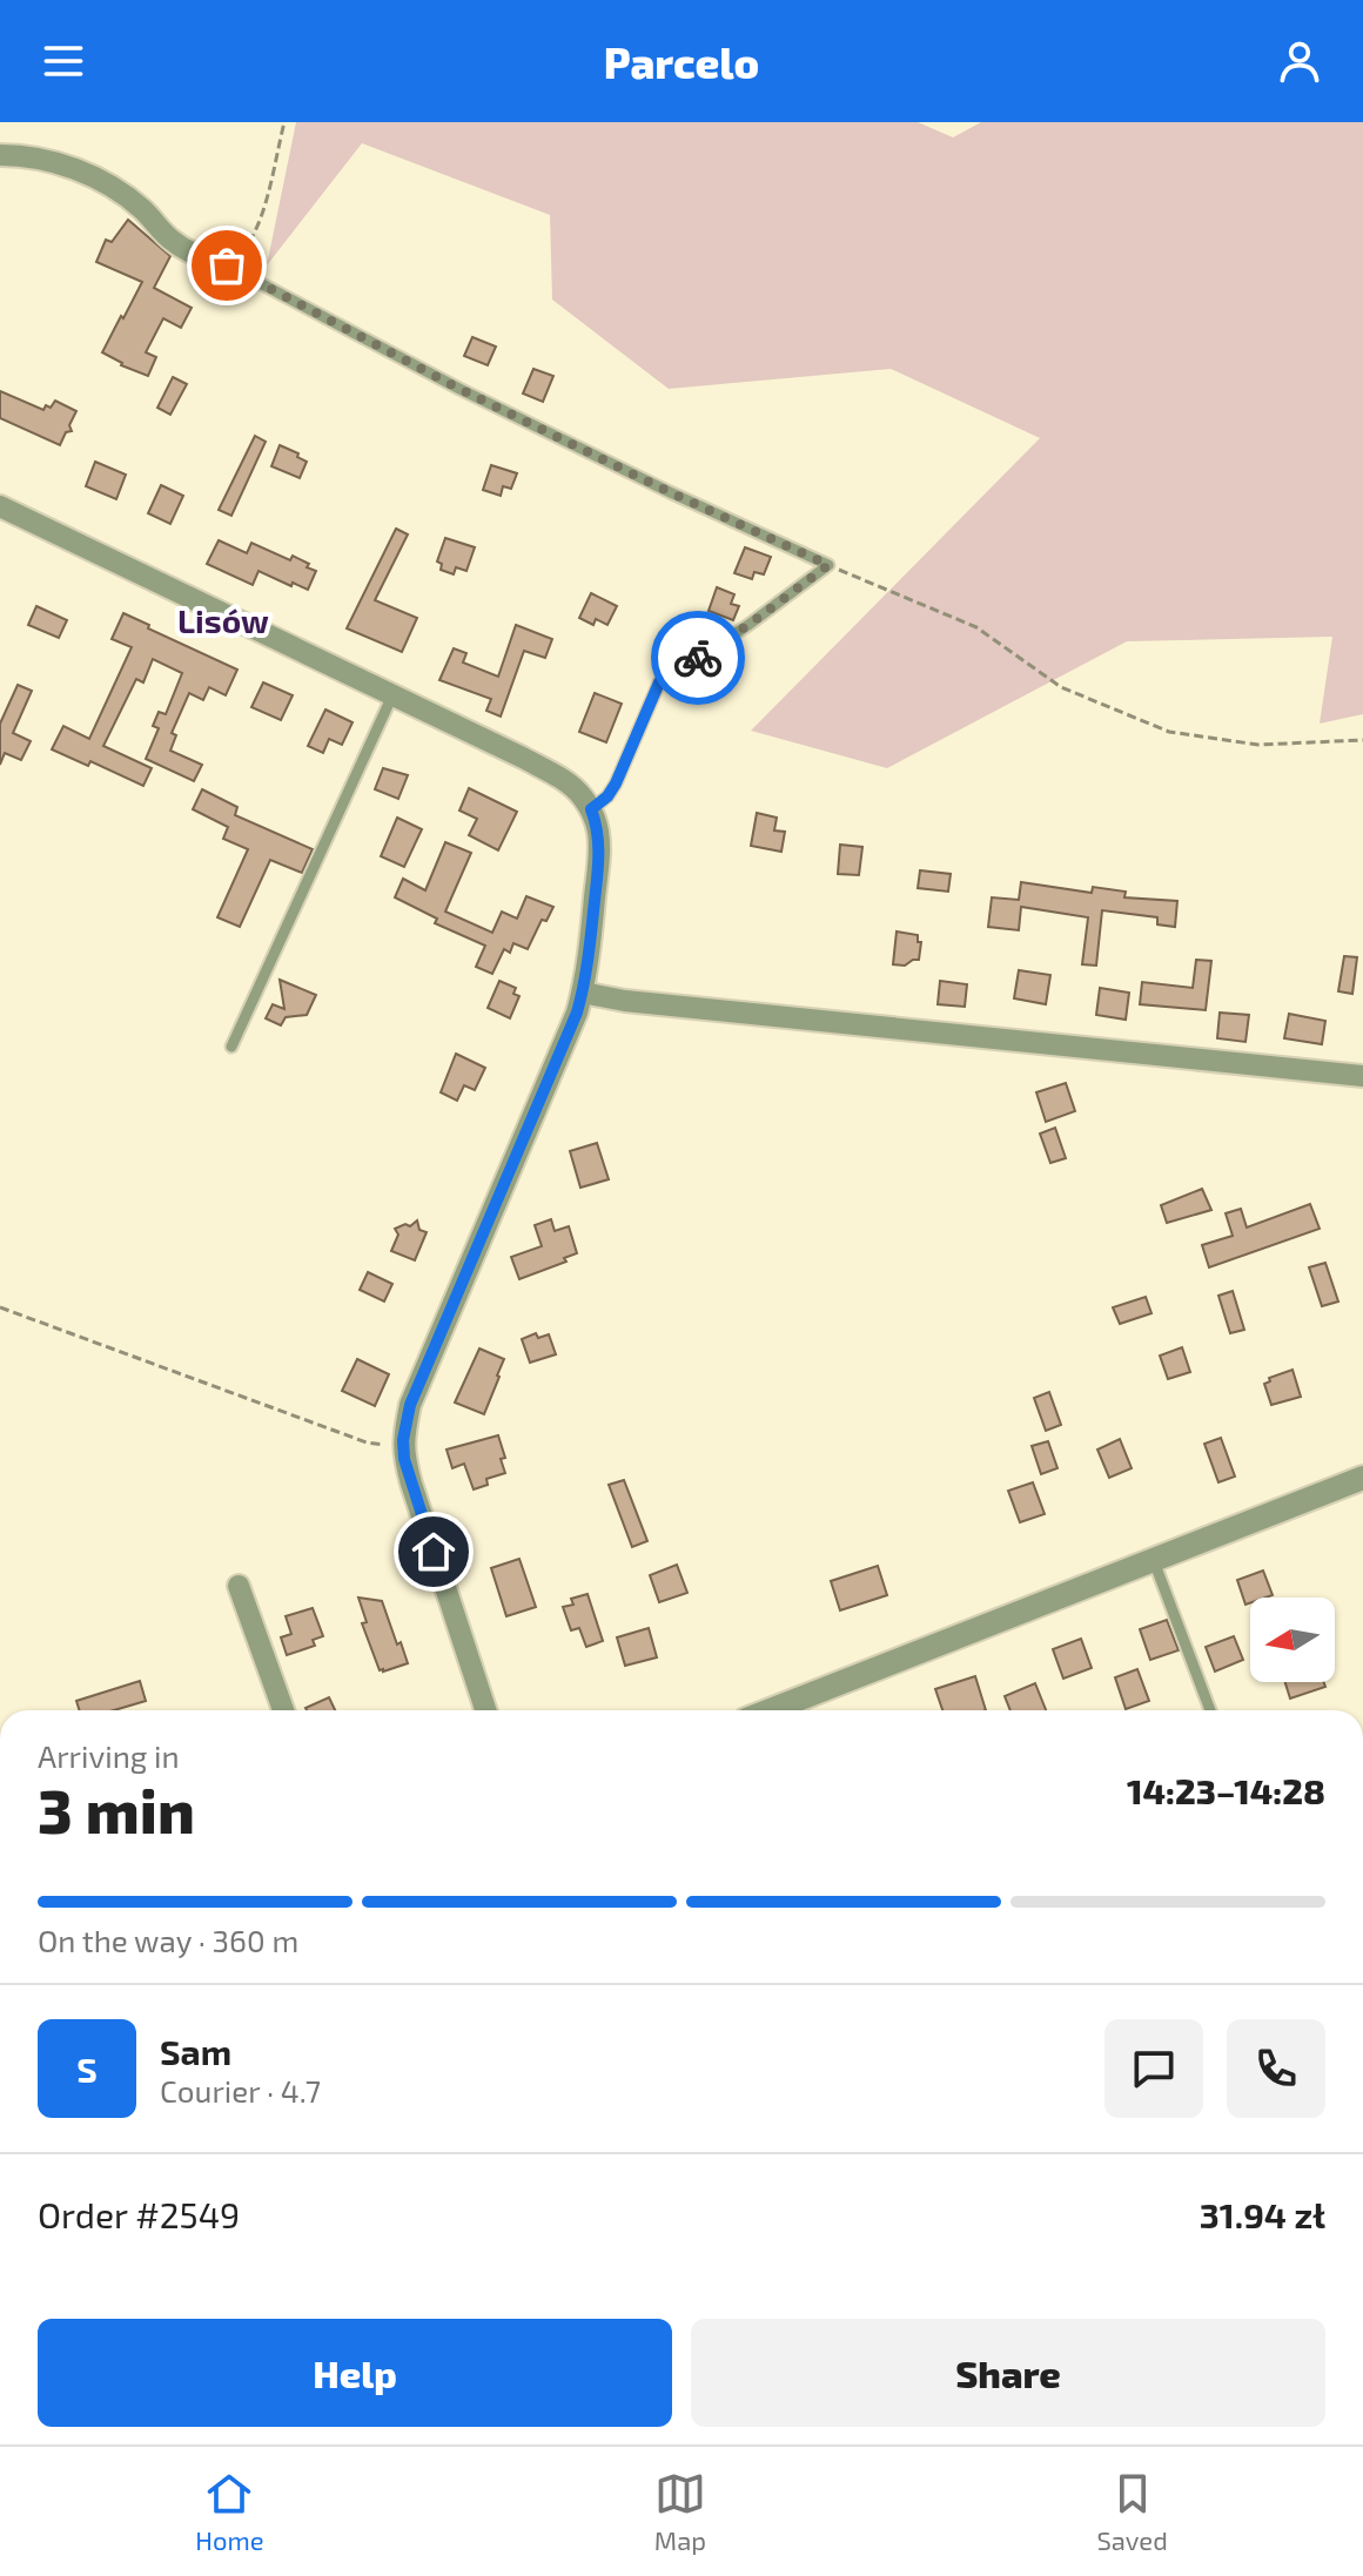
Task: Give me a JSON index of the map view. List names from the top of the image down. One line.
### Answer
{"districts":["Lisów"],"north":"left","page":{"header":"Parcelo","heading":["3 min","Arriving in","14:23–14:28"],"panel":["Sam","Courier · 4.7","Order #2549","31.94 zł"],"bar":"On the way · 360 m","round":"S","buttons":["Help","Share"],"tabs":["Home","Map","Saved"]}}
